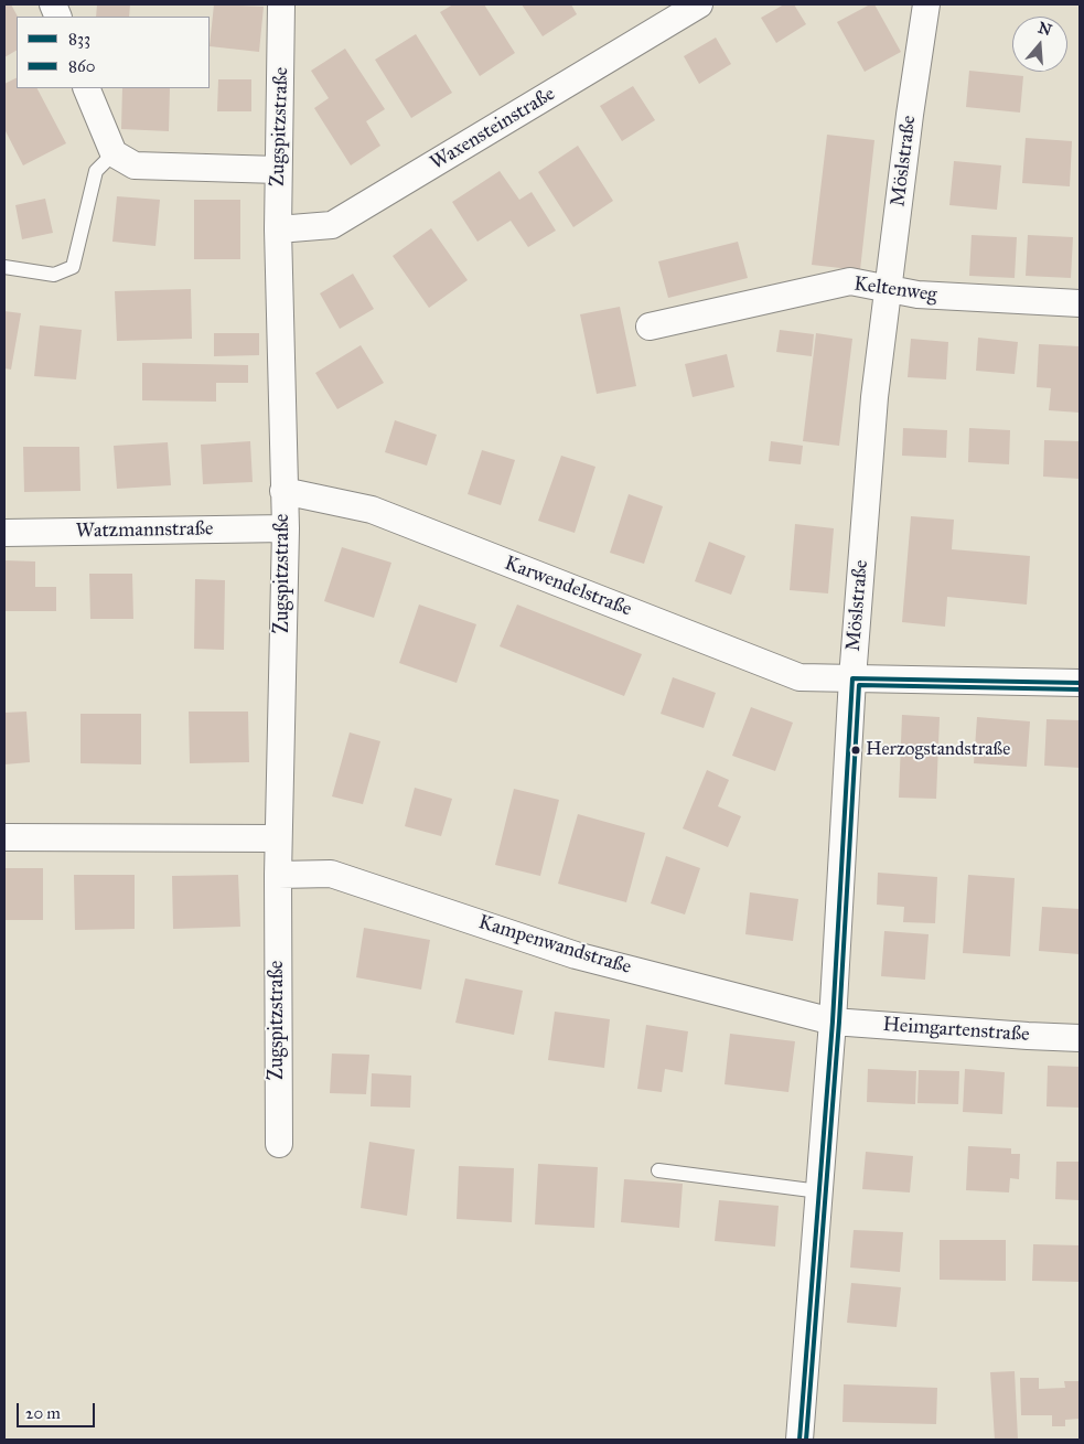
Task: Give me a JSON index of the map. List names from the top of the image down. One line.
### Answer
{"streets":{"street":["Zugspitzstraße","Waxensteinstraße","Möslstraße","Keltenweg","Watzmannstraße","Karwendelstraße","Kampenwandstraße","Heimgartenstraße"]},"crossings":[["Zugspitzstraße","Waxensteinstraße"],["Zugspitzstraße","Watzmannstraße"],["Zugspitzstraße","Karwendelstraße"],["Zugspitzstraße","Kampenwandstraße"],["Möslstraße","Keltenweg"],["Möslstraße","Karwendelstraße"],["Möslstraße","Kampenwandstraße"],["Möslstraße","Heimgartenstraße"],["Kampenwandstraße","Heimgartenstraße"]],"places":["Herzogstandstraße"],"lines":["transit line 833","transit line 860"],"legend":["833","860"],"scale_bar":"20 m","north":"top"}
